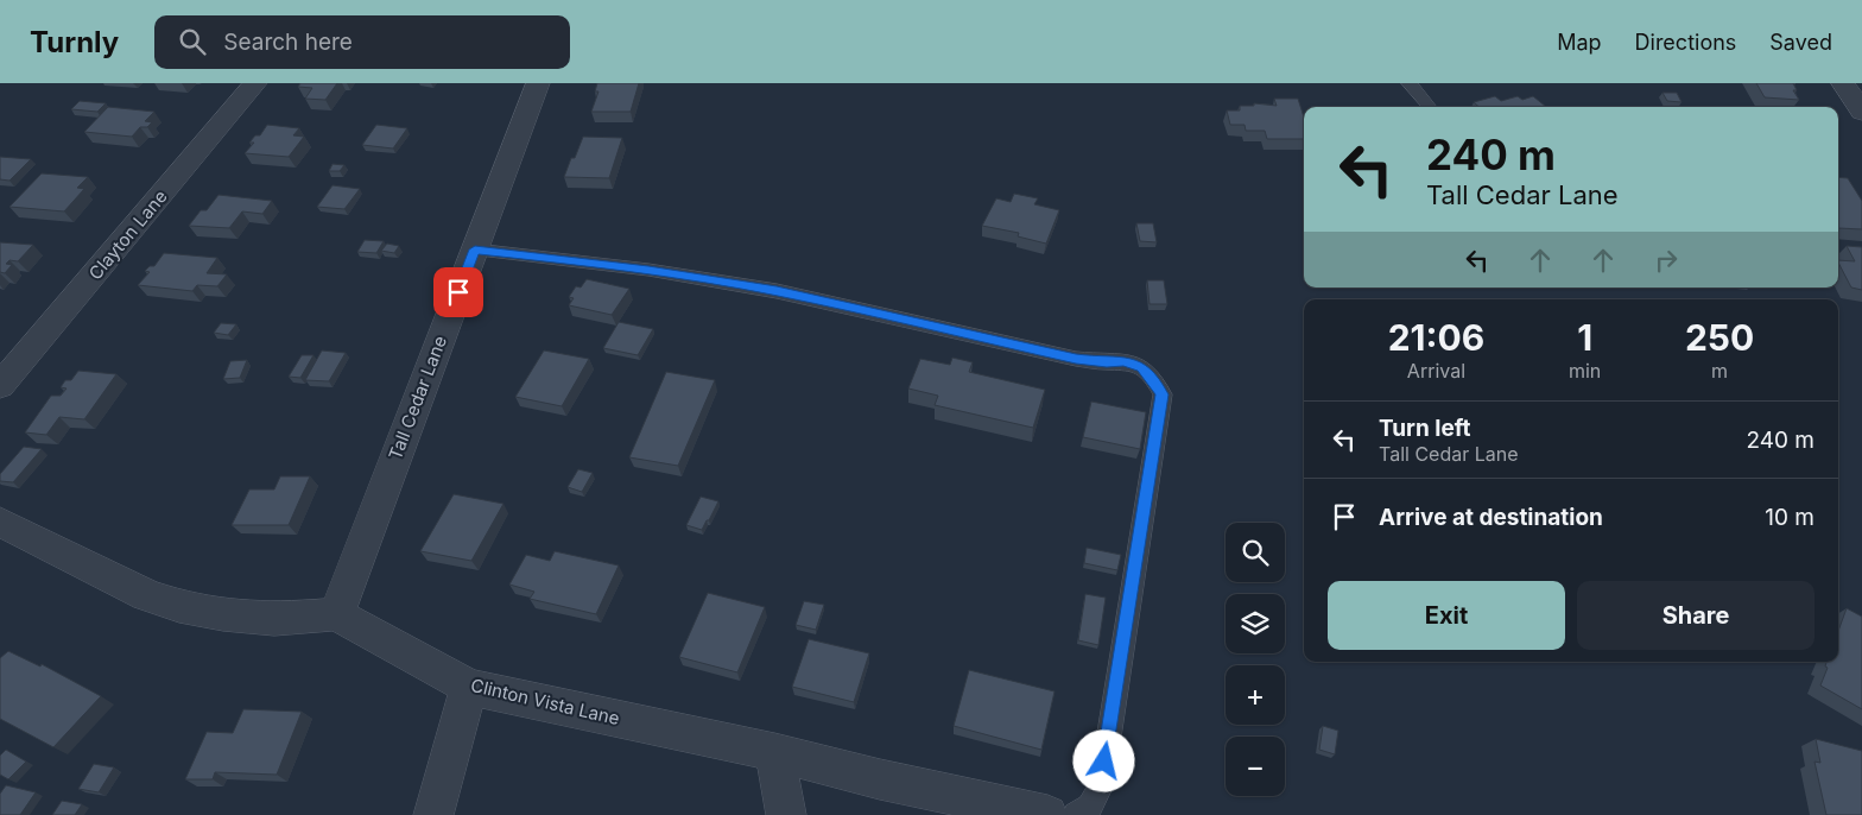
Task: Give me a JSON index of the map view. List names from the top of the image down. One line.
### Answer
{"streets":{"street":["Clayton Lane","Tall Cedar Lane","Clinton Vista Lane"]},"crossings":[["Tall Cedar Lane","Clinton Vista Lane"]],"page":{"header":"Turnly","search":"Search here","nav":["Map","Directions","Saved"],"turn":["240 m","Tall Cedar Lane"],"eta":["21:06","Arrival","1","min","250","m"],"list":[{"name":"Turn left","note":"Tall Cedar Lane","value":"240 m"},{"name":"Arrive at destination","value":"10 m"}],"map_buttons":["+","−"],"buttons":["Exit","Share"]}}
